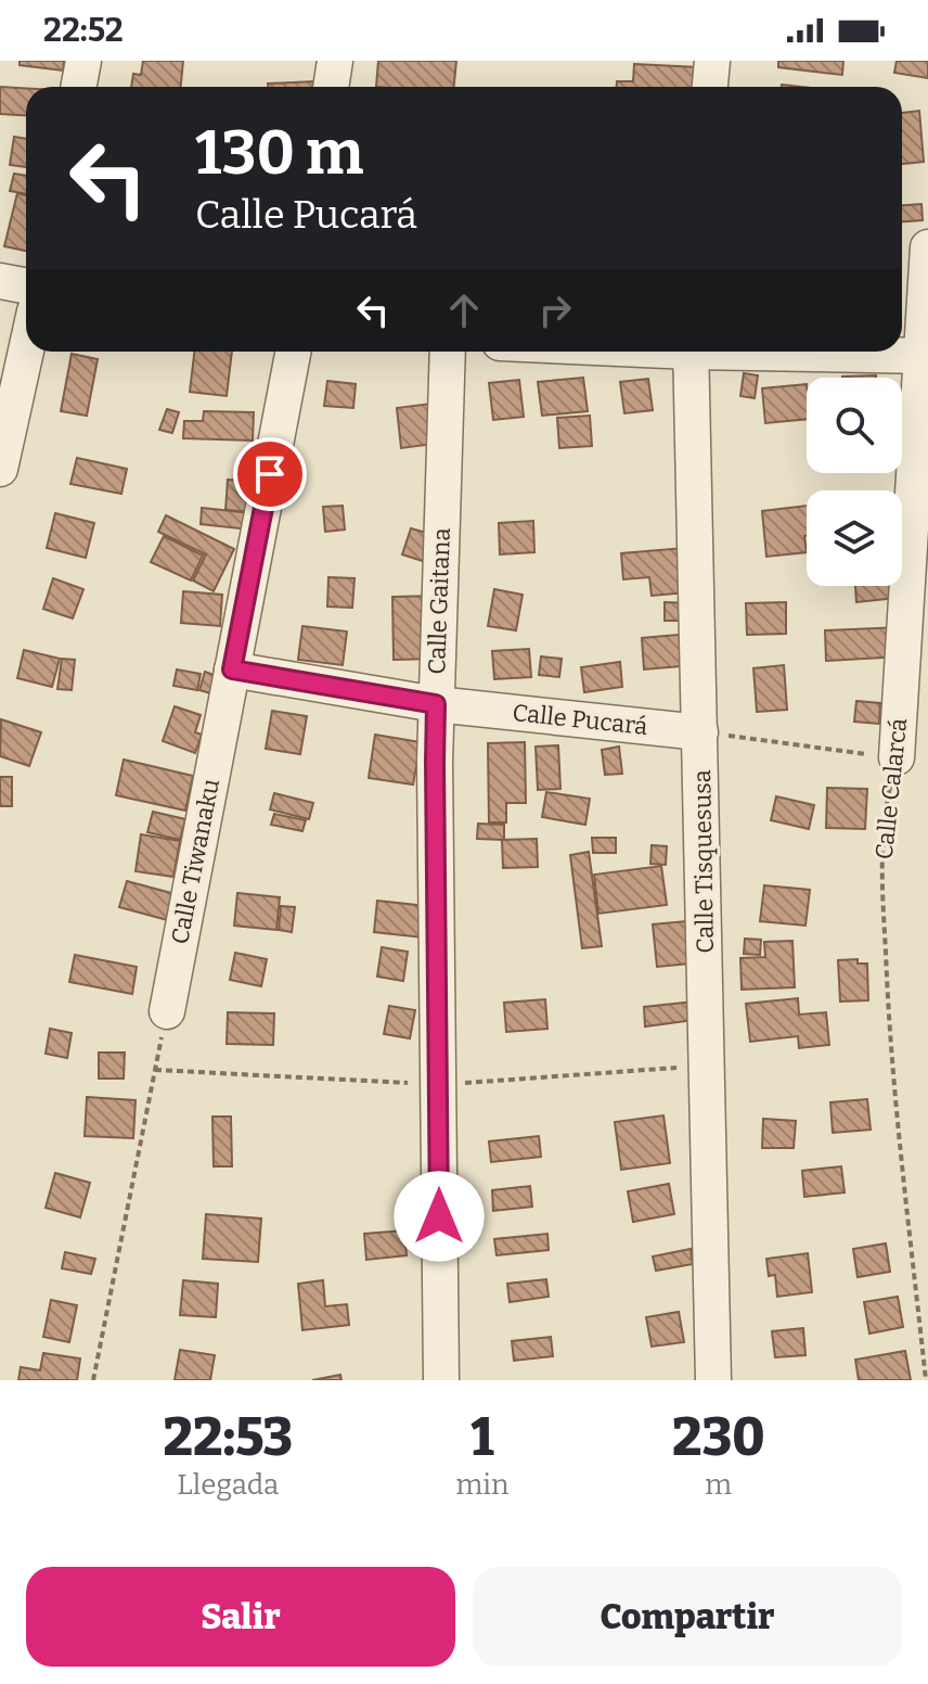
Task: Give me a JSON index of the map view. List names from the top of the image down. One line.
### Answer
{"streets":{"street":["Calle Gaitana","Calle Pucará","Calle Calarcá","Calle Tiwanaku","Calle Tisquesusa"]},"crossings":[["Calle Gaitana","Calle Pucará"],["Calle Pucará","Calle Tiwanaku"],["Calle Pucará","Calle Tisquesusa"]],"page":{"status":"22:52","turn":["130 m","Calle Pucará"],"eta":["22:53","Llegada","1","min","230","m"],"buttons":["Salir","Compartir"]}}
